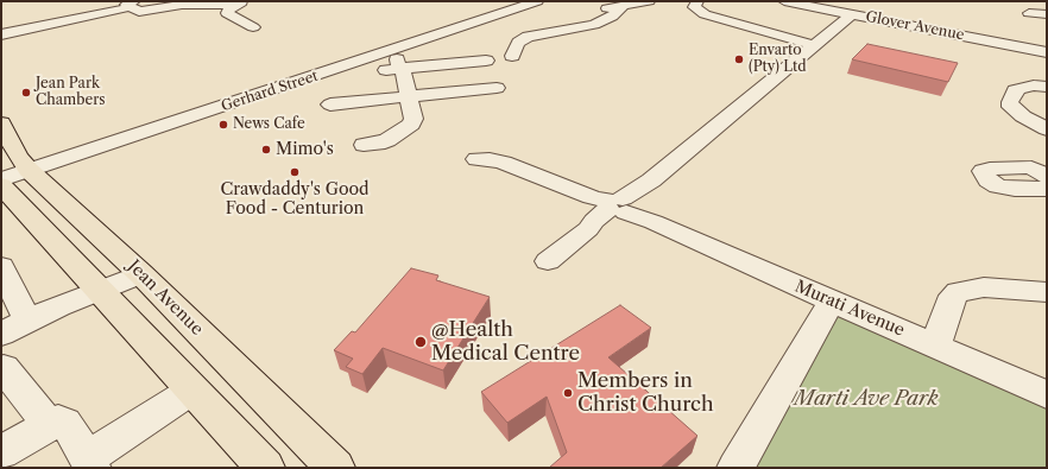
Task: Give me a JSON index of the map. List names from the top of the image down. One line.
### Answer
{"streets":{"main road":["Jean Avenue"],"street":["Glover Avenue","Gerhard Street","Murati Avenue"]},"crossings":[["Gerhard Street","Jean Avenue"]],"parks":["Marti Ave Park"],"places":["Envarto (Pty) Ltd","Jean Park Chambers","News Cafe","Mimo's","Crawdaddy's Good Food - Centurion","@Health Medical Centre","Members in Christ Church"]}
